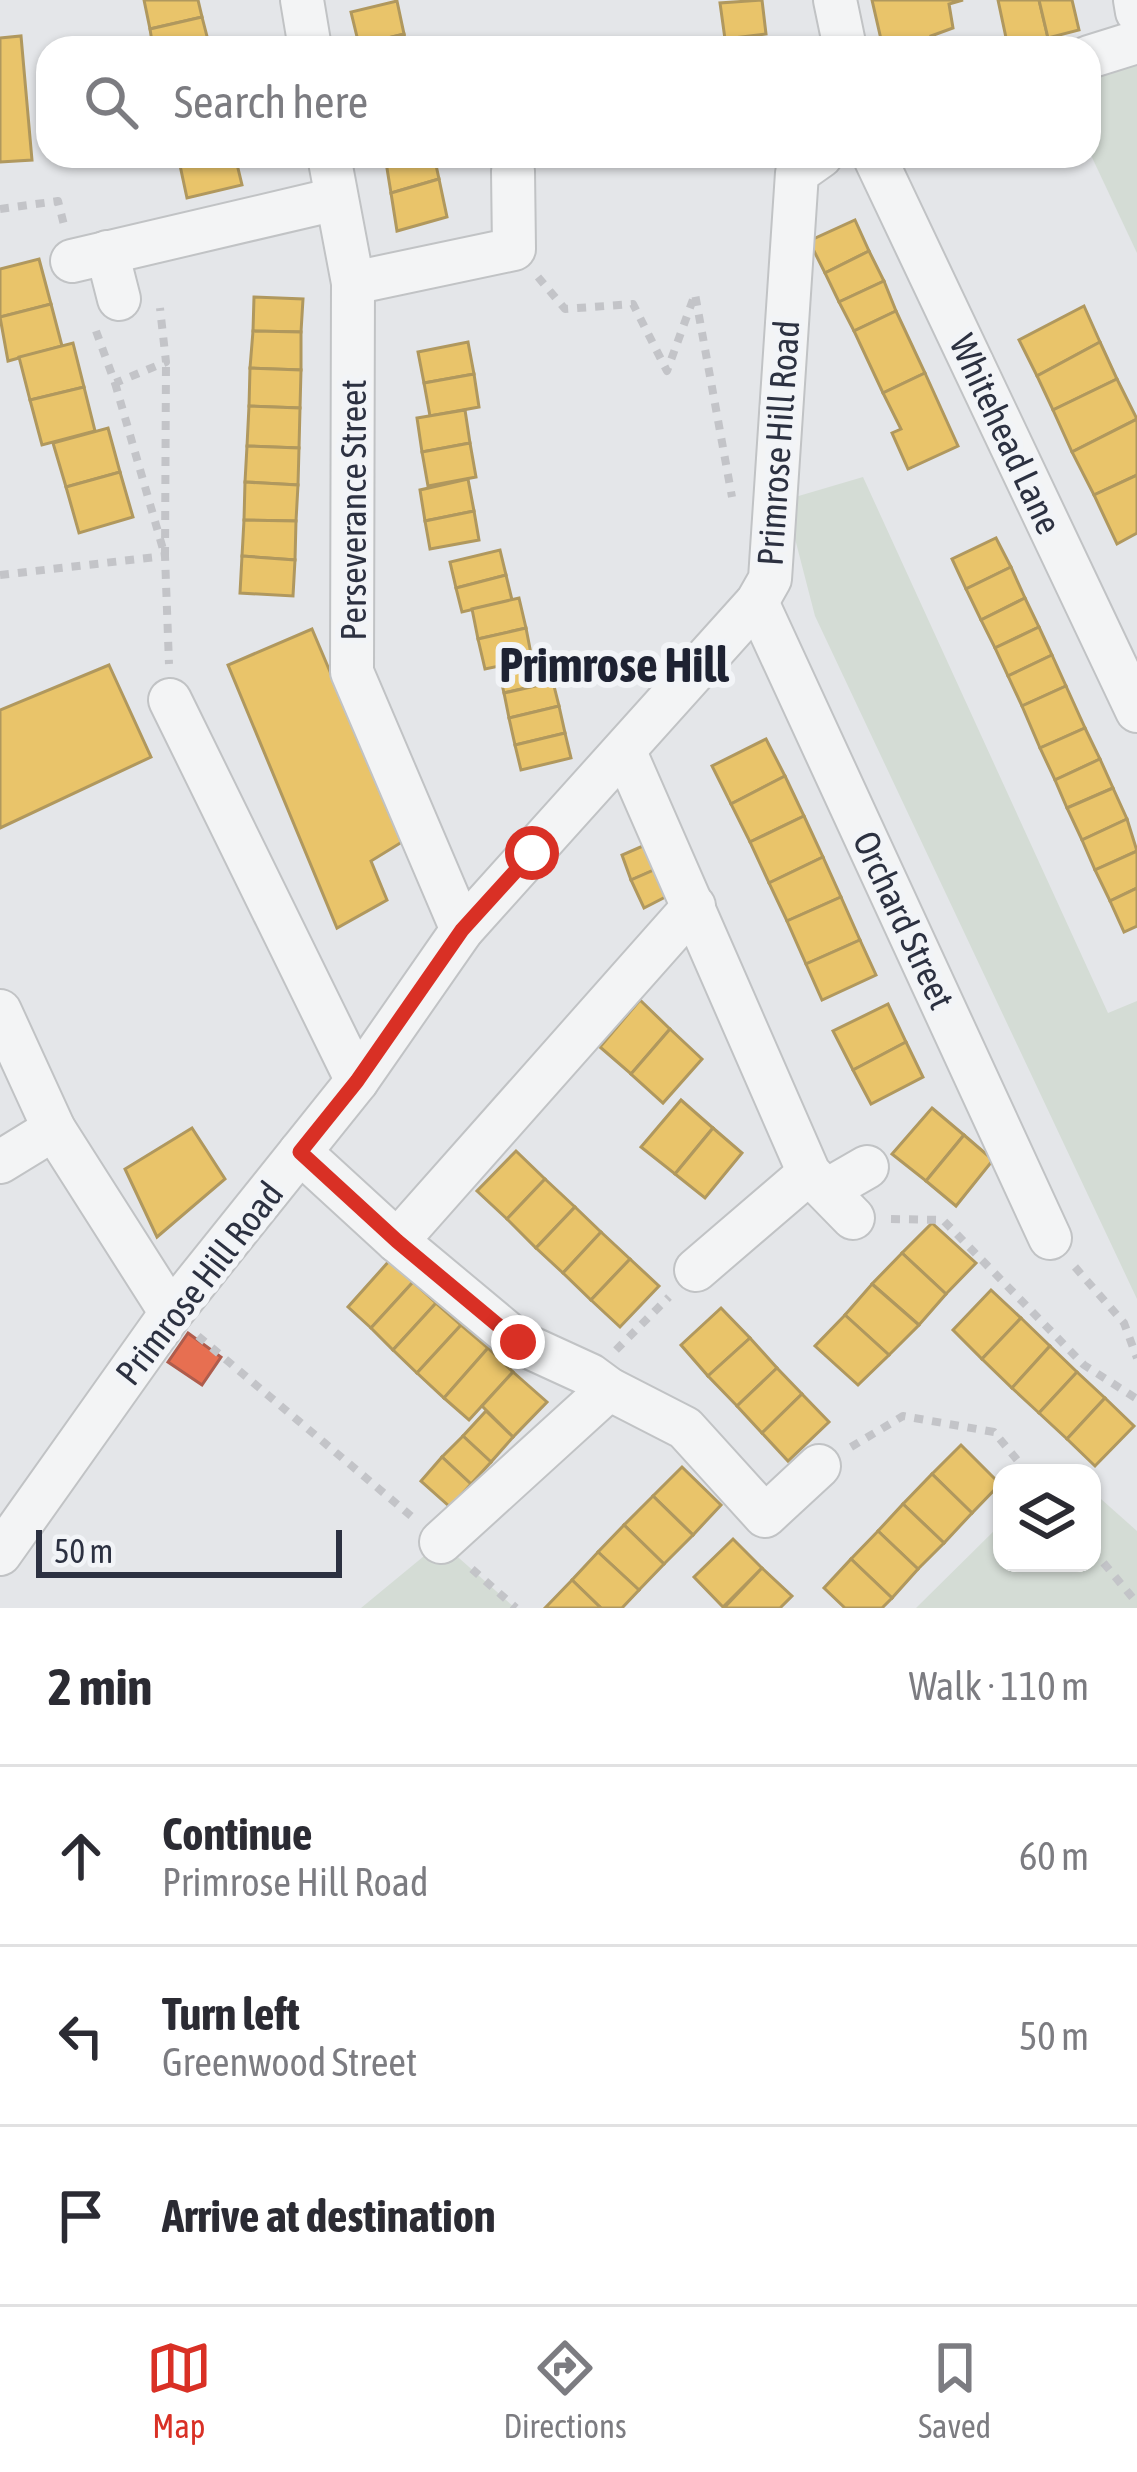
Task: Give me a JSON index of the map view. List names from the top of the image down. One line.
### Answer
{"streets":{"street":["Whitehead Lane","Primrose Hill Road","Perseverance Street","Orchard Street"]},"crossings":[["Primrose Hill Road","Perseverance Street"],["Primrose Hill Road","Orchard Street"]],"districts":["Primrose Hill"],"scale_bar":"50 m","page":{"search":"Search here","scale":"50 m","heading":["2 min","Walk · 110 m"],"list":[["Continue","Primrose Hill Road","60 m"],["Turn left","Greenwood Street","50 m"],"Arrive at destination"],"nav":["Map","Directions","Saved"]}}
